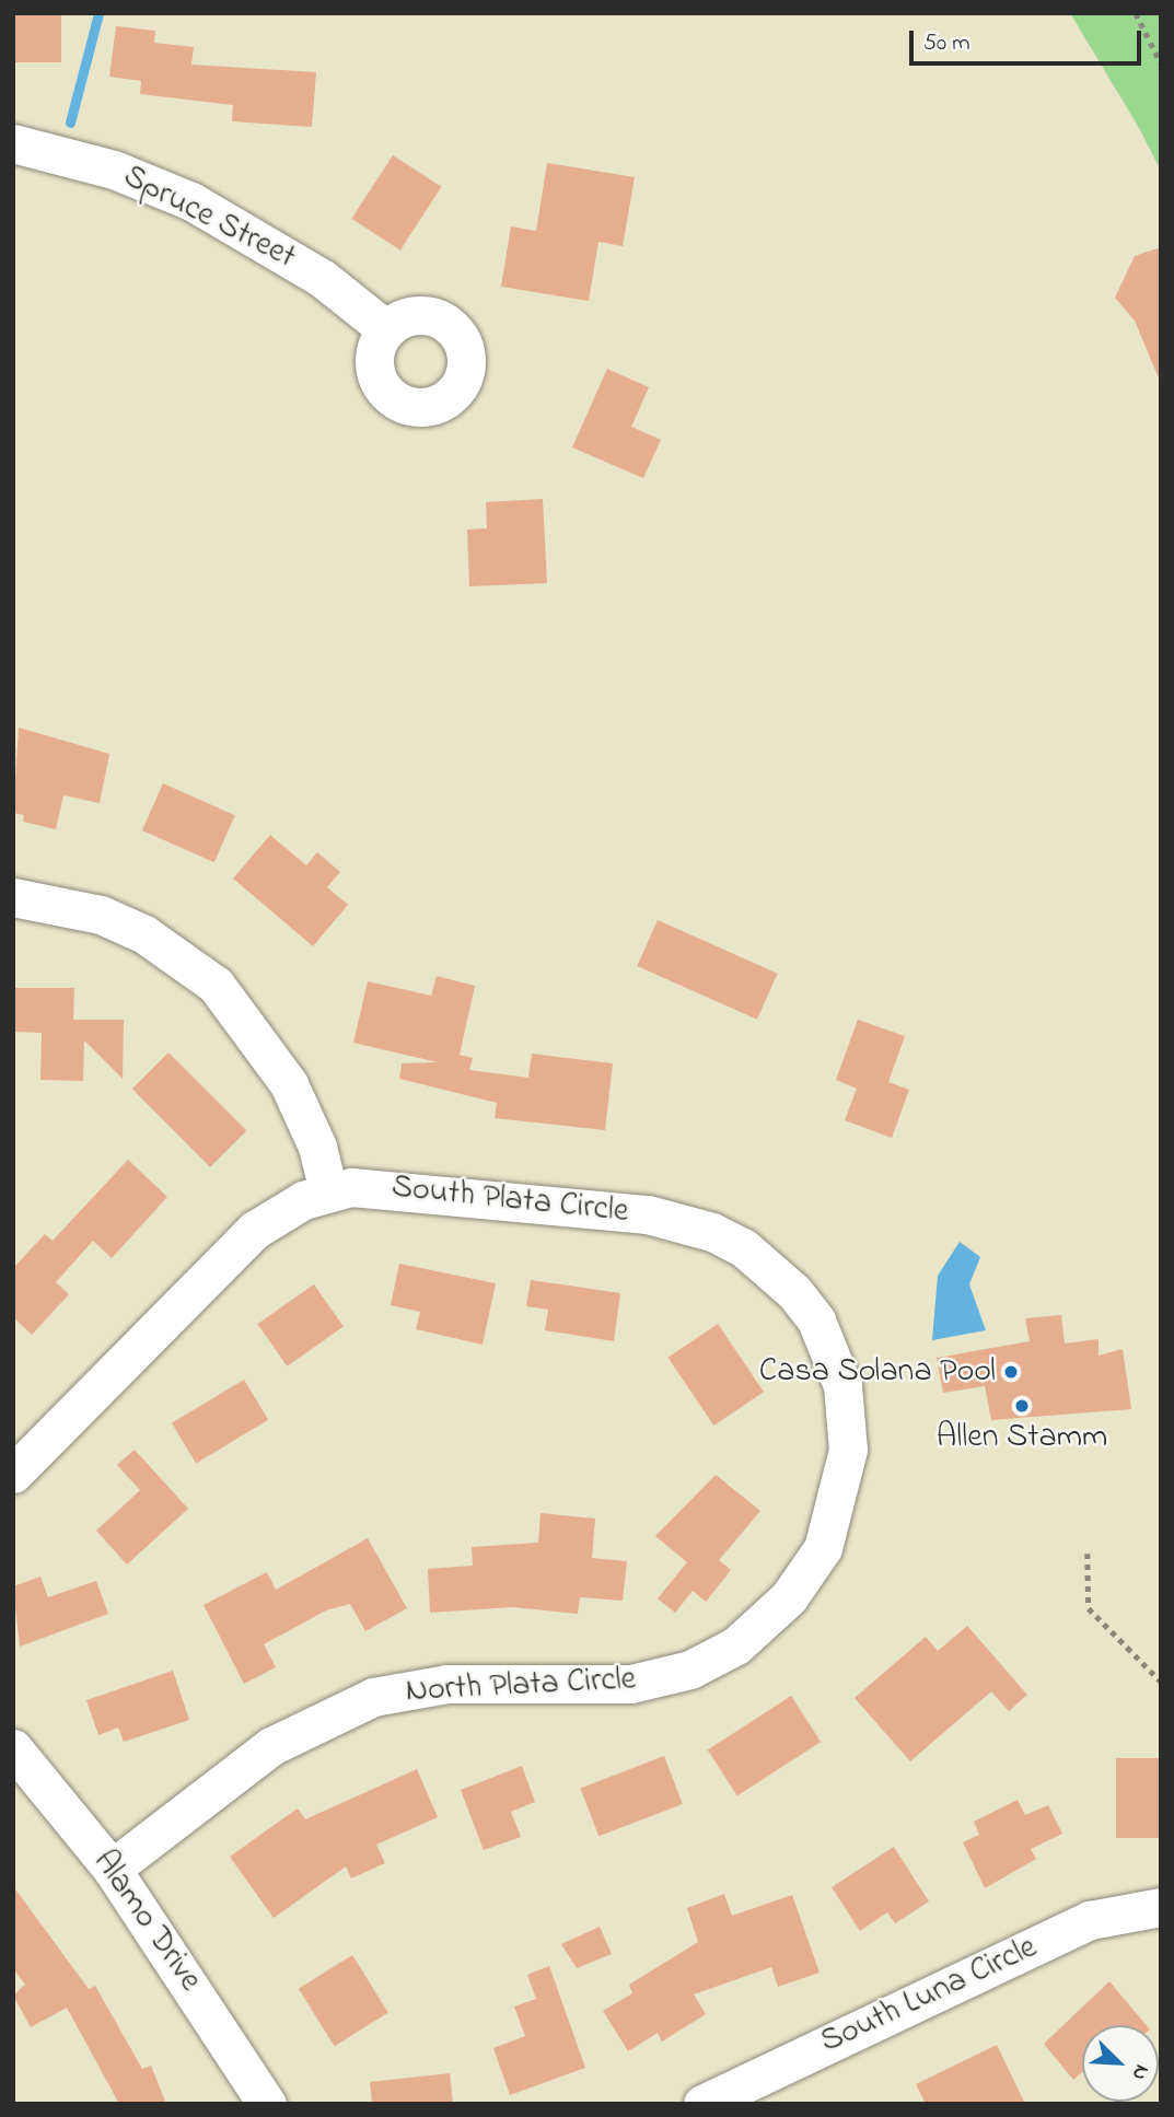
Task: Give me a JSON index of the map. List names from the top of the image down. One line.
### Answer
{"streets":{"street":["Spruce Street","South Plata Circle","North Plata Circle","Alamo Drive","South Luna Circle"]},"crossings":[["South Plata Circle","North Plata Circle"],["North Plata Circle","Alamo Drive"]],"places":["Casa Solana Pool","Allen Stamm"],"scale_bar":"50 m","north":"bottom right"}
